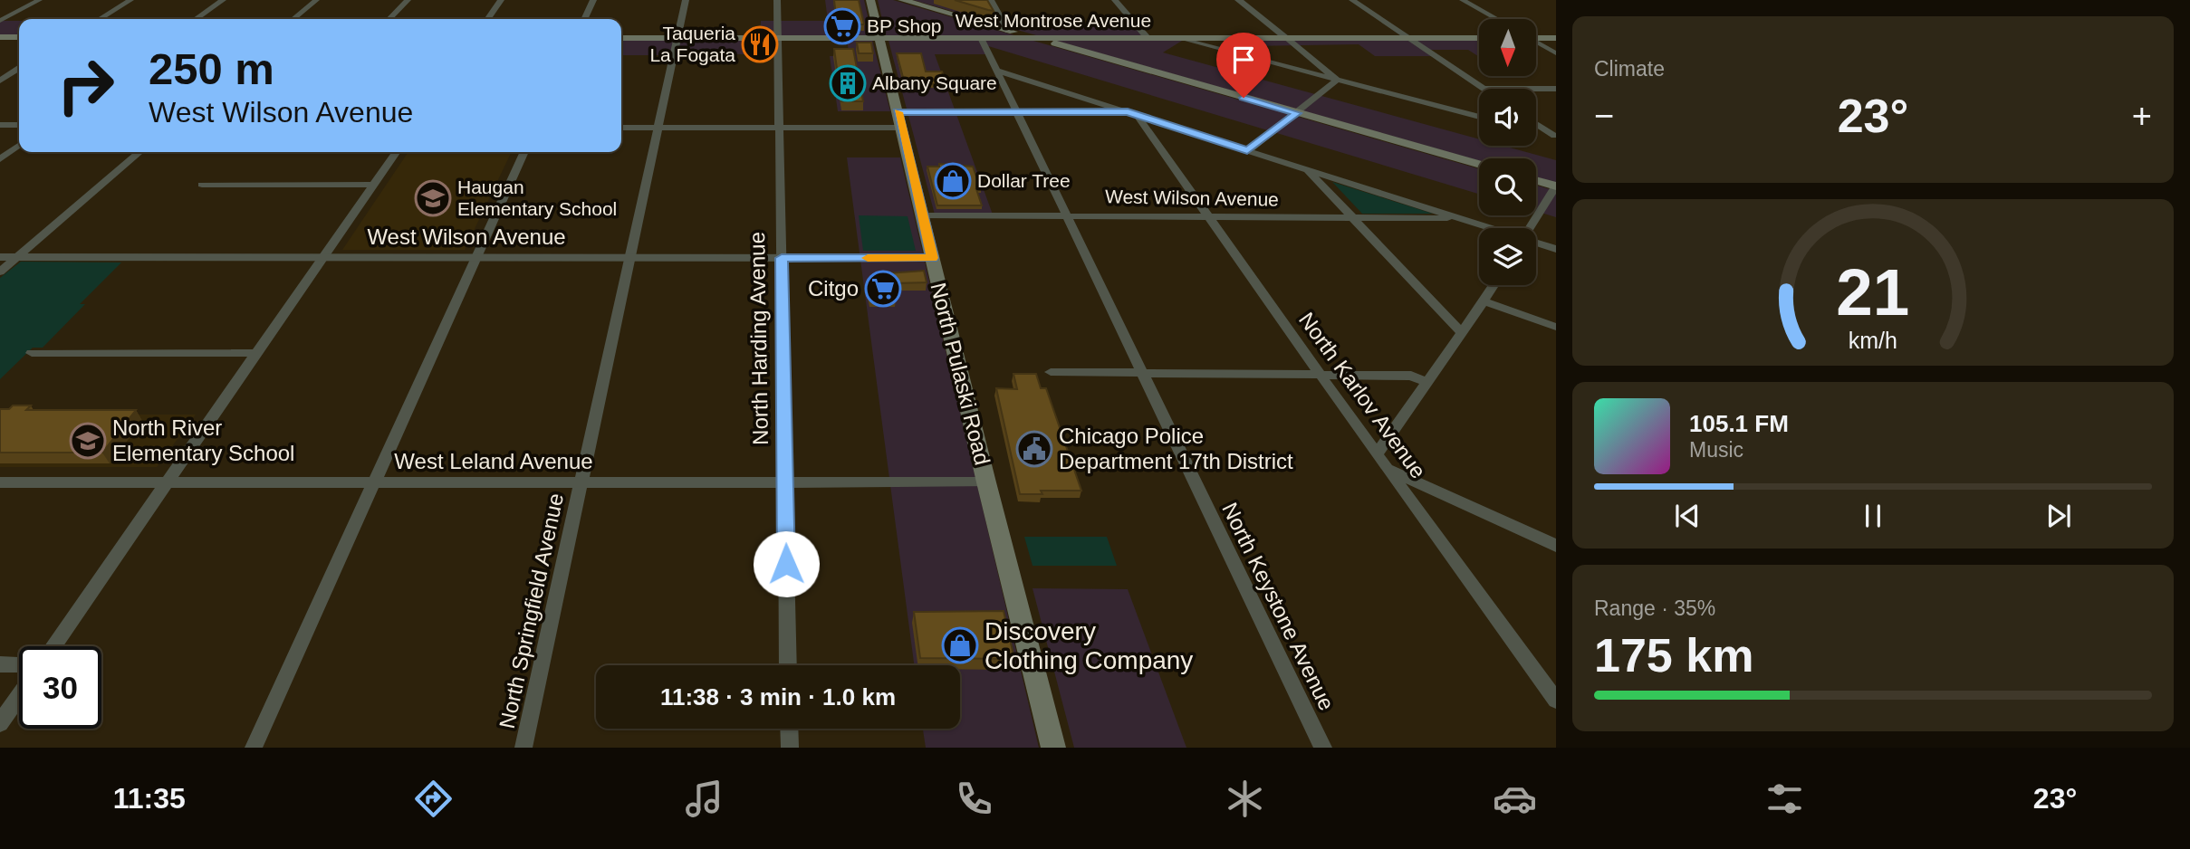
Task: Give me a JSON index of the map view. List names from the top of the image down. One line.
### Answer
{"streets":{"main road":["West Montrose Avenue","North Pulaski Road"],"street":["West Wilson Avenue","North Harding Avenue","North Karlov Avenue","West Leland Avenue","North Keystone Avenue","North Springfield Avenue"]},"crossings":[["West Montrose Avenue","North Harding Avenue"],["West Montrose Avenue","North Pulaski Road"],["West Montrose Avenue","North Keystone Avenue"],["West Montrose Avenue","North Springfield Avenue"],["West Wilson Avenue","North Harding Avenue"],["West Wilson Avenue","North Pulaski Road"],["West Wilson Avenue","North Karlov Avenue"],["West Wilson Avenue","North Keystone Avenue"],["West Wilson Avenue","North Springfield Avenue"],["North Harding Avenue","West Leland Avenue"],["North Pulaski Road","West Leland Avenue"],["West Leland Avenue","North Springfield Avenue"]],"places":{"supermarket":["BP Shop","Citgo"],"restaurant":["Taqueria La Fogata"],"building":["Albany Square"],"shop":["Dollar Tree","Discovery Clothing Company"],"school or university":["Haugan Elementary School","North River Elementary School"],"public building":["Chicago Police Department 17th District"]},"north":"bottom","page":{"tile":["Climate",["Range · 35%","175 km"]],"turn":["250 m","West Wilson Avenue"],"heat":["−","23°","+"],"song":["105.1 FM","Music"],"limit":"30","trip":"11:38 · 3 min · 1.0 km","tabs":["11:35","23°"],"gauge":["21","km/h"]}}
